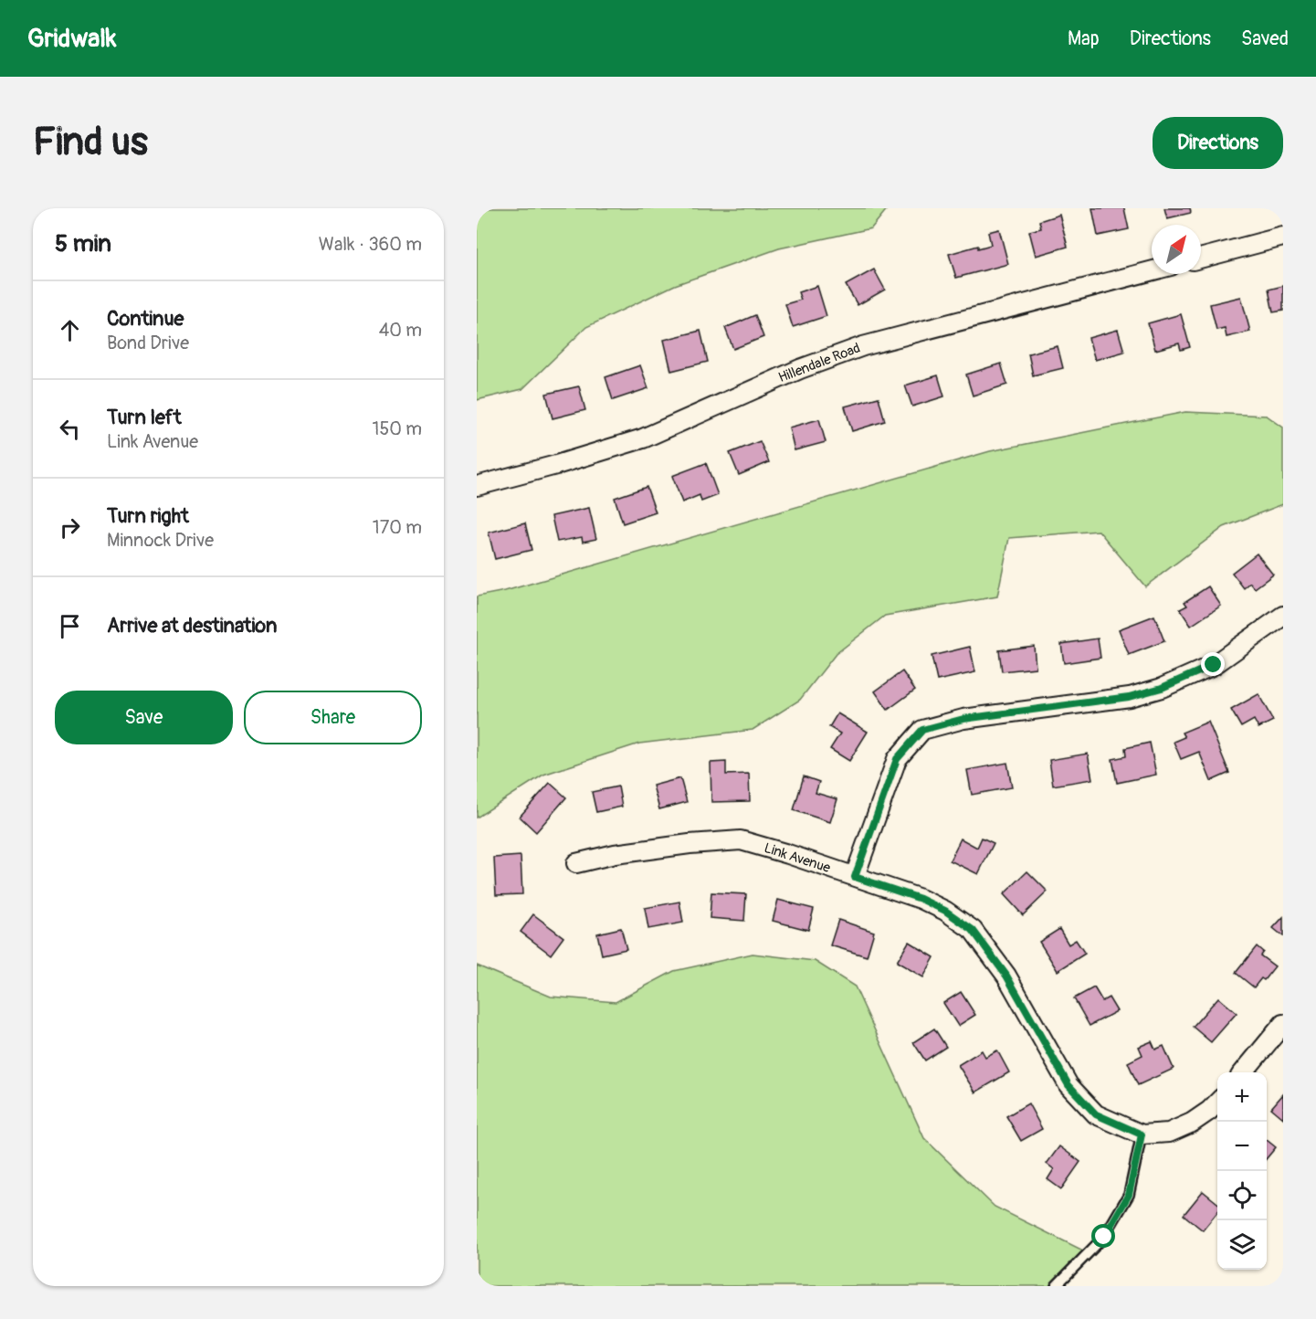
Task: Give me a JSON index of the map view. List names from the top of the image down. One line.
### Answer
{"streets":{"street":["Hillendale Road","Link Avenue"]},"north":"top right","page":{"header":"Gridwalk","nav":["Map","Directions","Saved"],"buttons":["Directions",["Save","Share"]],"title":"Find us","heading":["5 min","Walk · 360 m"],"list":[["Continue","Bond Drive","40 m"],["Turn left","Link Avenue","150 m"],["Turn right","Minnock Drive","170 m"],"Arrive at destination"],"map_buttons":["+","−"]}}
